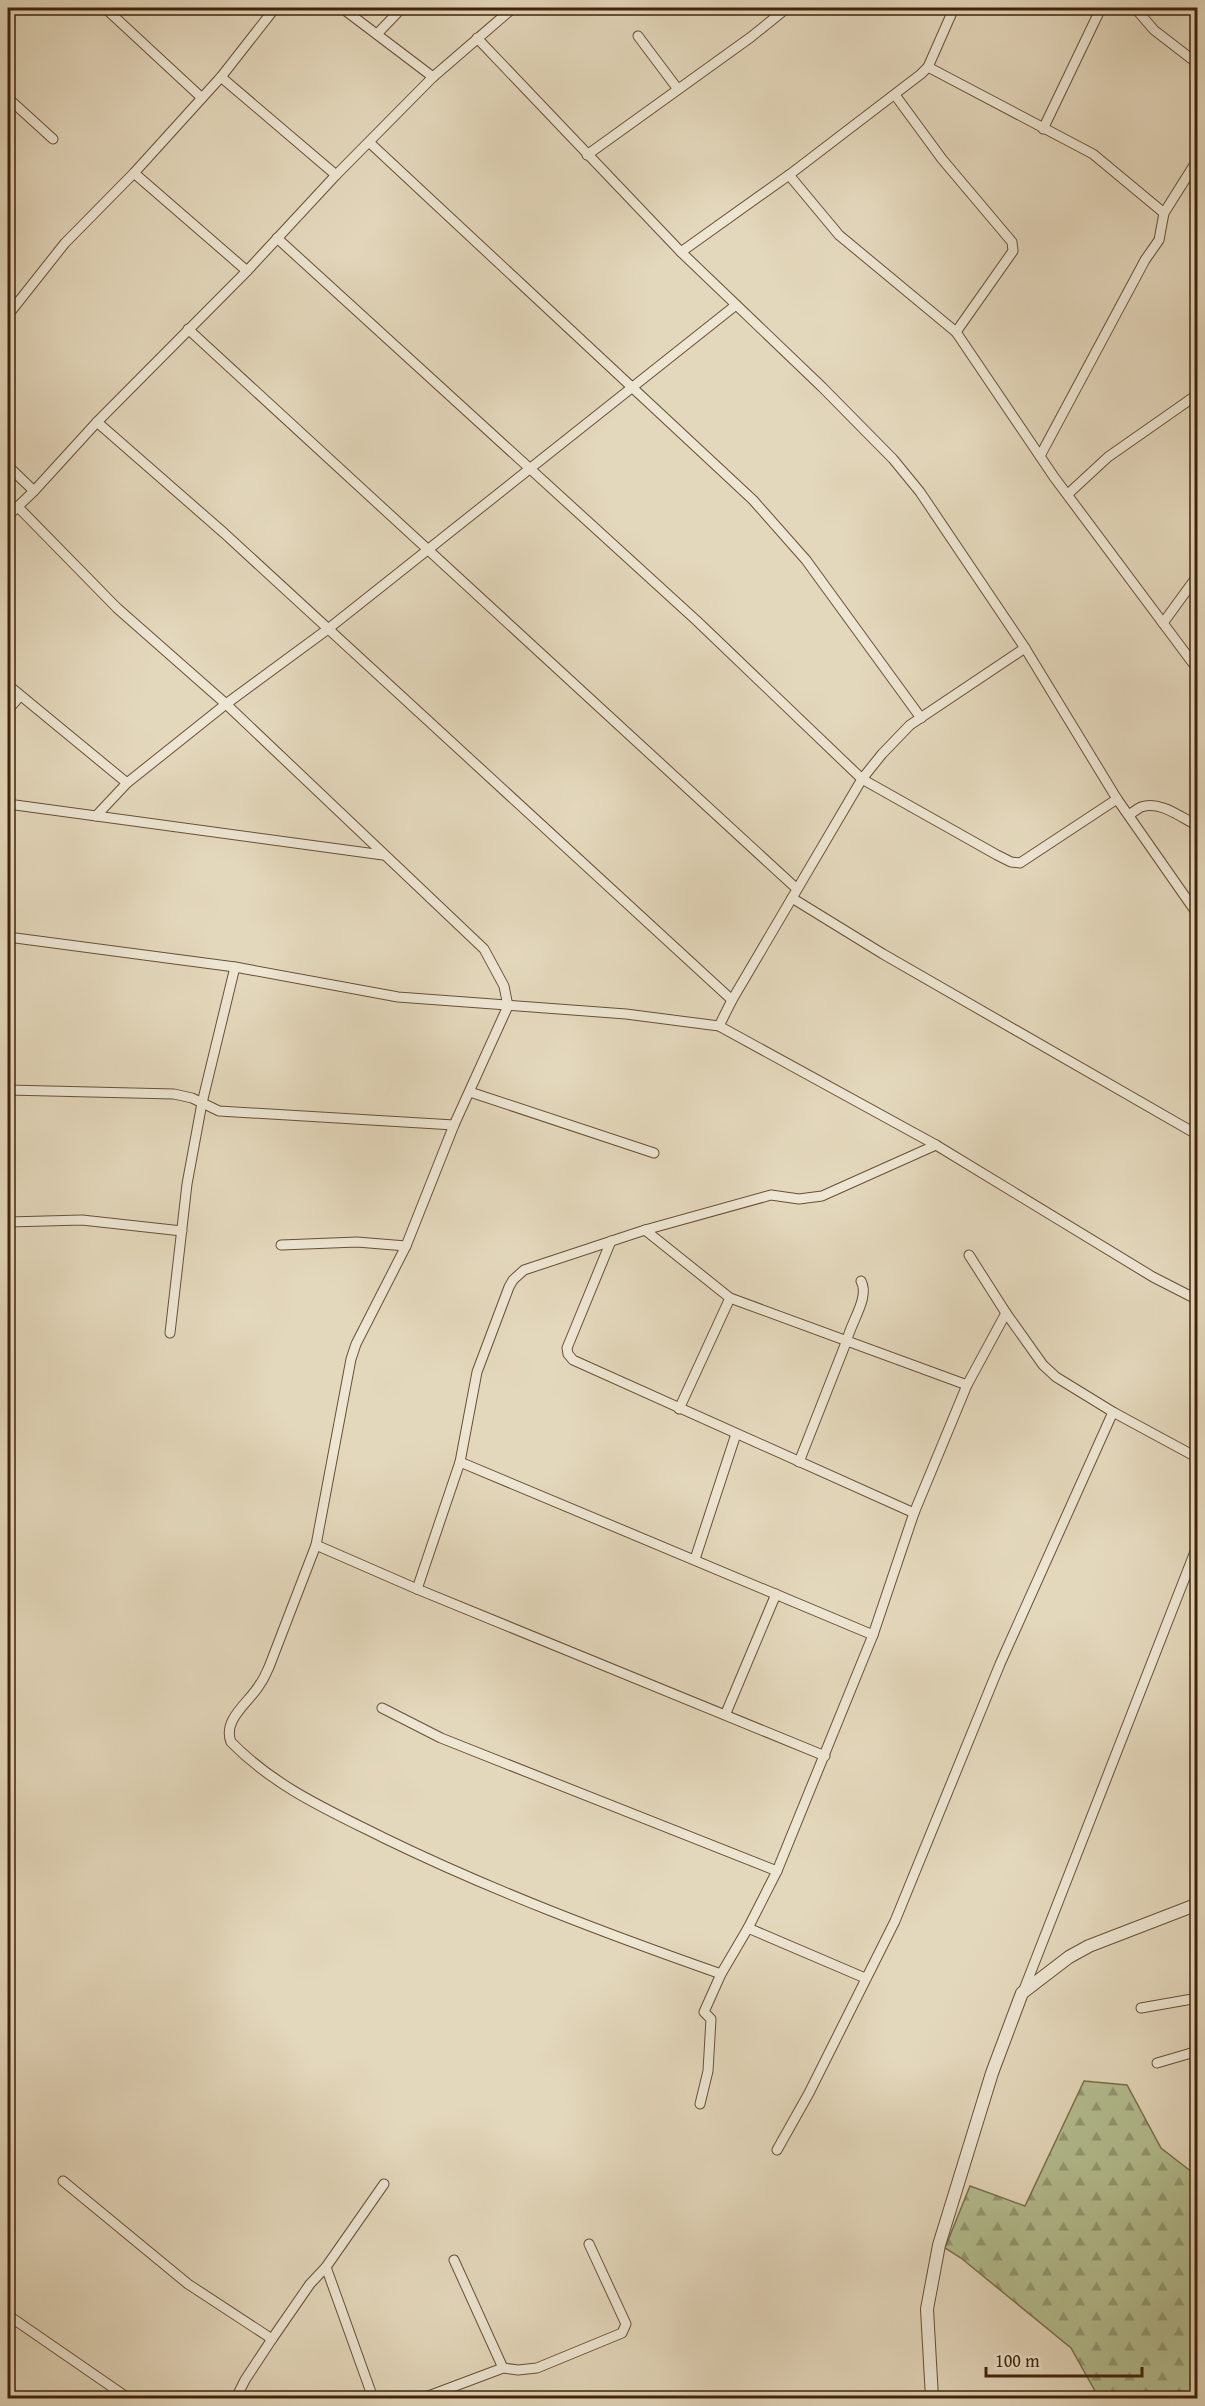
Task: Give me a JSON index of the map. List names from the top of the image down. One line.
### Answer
{"scale_bar":"100 m"}
